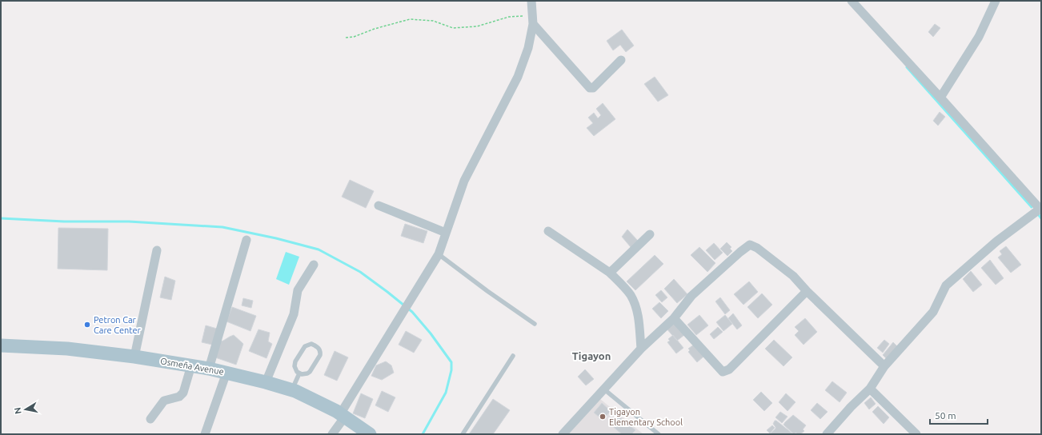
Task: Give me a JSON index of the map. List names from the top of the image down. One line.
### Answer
{"streets":{"main road":["Osmeña Avenue"]},"districts":["Tigayon"],"places":["Petron Car Care Center","Tigayon Elementary School"],"scale_bar":"50 m","north":"left"}
